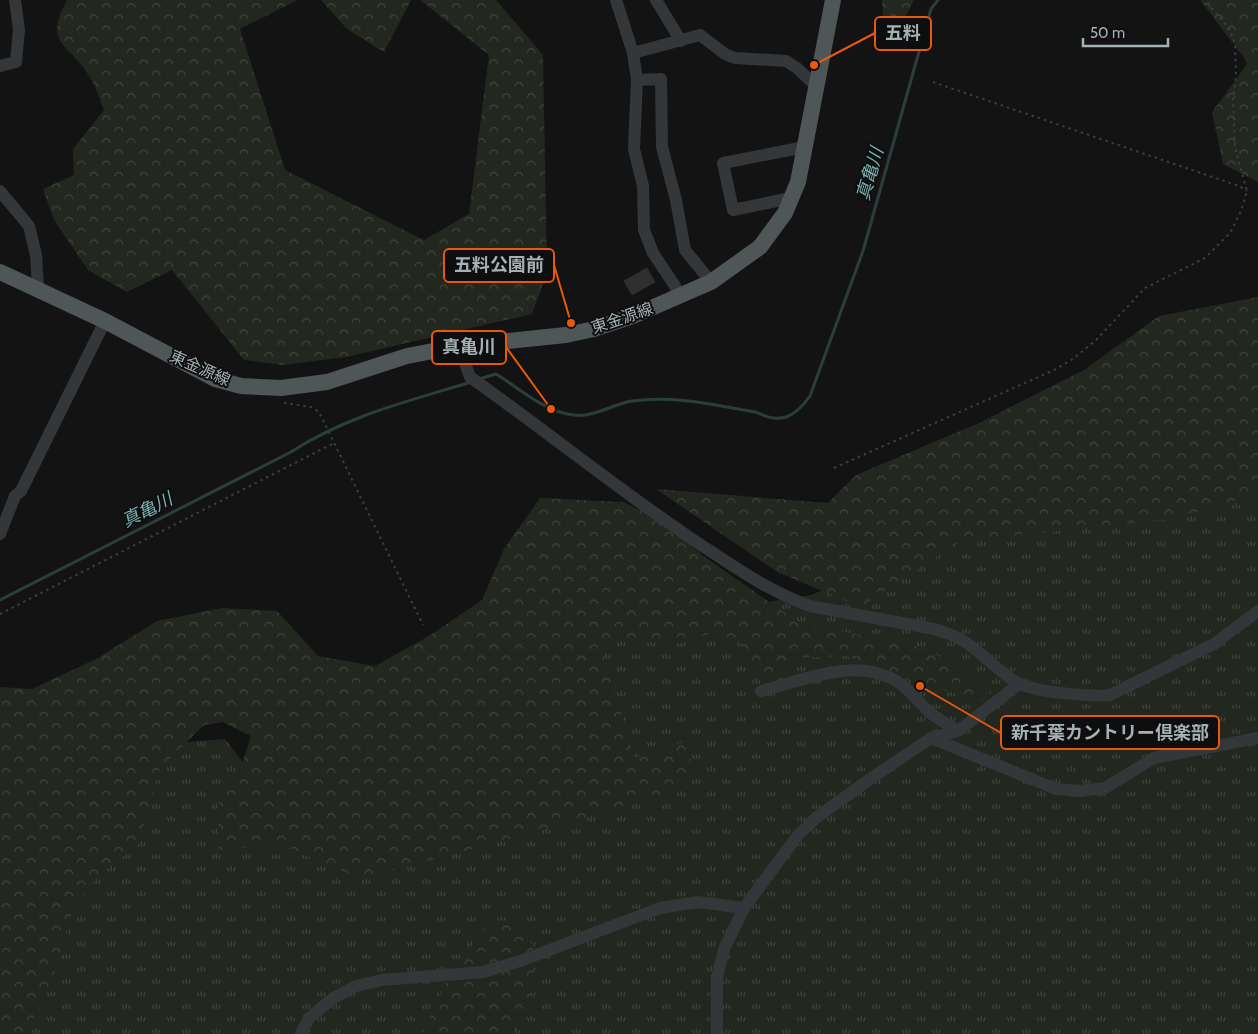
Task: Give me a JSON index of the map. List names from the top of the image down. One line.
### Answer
{"streets":{"main road":["東金源線"]},"water":["真亀川"],"places":["五料","五料公園前","真亀川","新千葉カントリー倶楽部"],"scale_bar":"50 m"}
